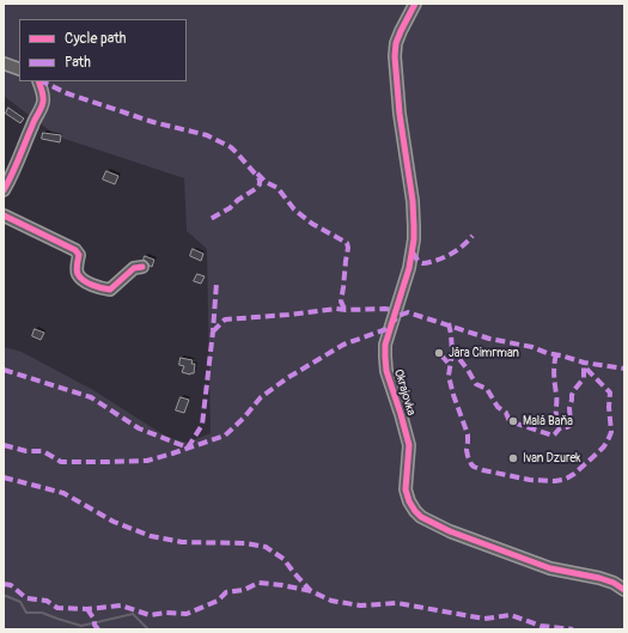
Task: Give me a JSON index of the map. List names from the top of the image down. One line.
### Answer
{"streets":{"street":["Okrajovka"]},"places":["Jára Cimrman","Malá Baňa","Ivan Dzurek"],"legend":["Cycle path","Path"]}
